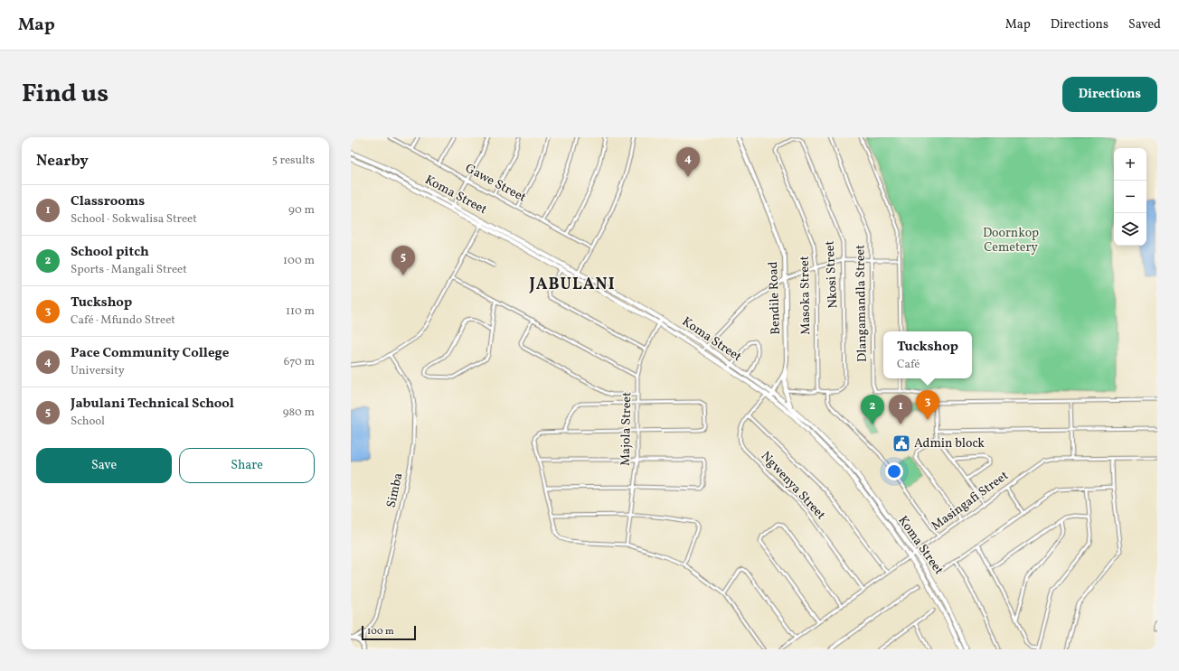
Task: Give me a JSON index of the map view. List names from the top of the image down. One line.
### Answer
{"streets":{"main road":["Koma Street"],"street":["Gawe Street","Nkosi Street","Masoka Street","Bendile Road","Dlangamandla Street","Majola Street","Ngwenya Street","Simba","Masingafi Street"]},"crossings":[["Koma Street","Bendile Road"],["Koma Street","Majola Street"],["Koma Street","Ngwenya Street"],["Koma Street","Masingafi Street"],["Nkosi Street","Masoka Street"],["Bendile Road","Ngwenya Street"],["Ngwenya Street","Masingafi Street"]],"districts":["JABULANI"],"parks":["Doornkop Cemetery"],"places":{"public building":["Admin block"]},"scale_bar":"100 m","page":{"header":"Map","nav":["Map","Directions","Saved"],"title":"Find us","buttons":["Directions",["Save","Share"]],"heading":["Nearby","5 results"],"pins":["4","5","3","1","2"],"map_buttons":["+","−"],"list":[{"mark":"1","name":"Classrooms","note":"School · Sokwalisa Street","value":"90 m"},{"mark":"2","name":"School pitch","note":"Sports · Mangali Street","value":"100 m"},{"mark":"3","name":"Tuckshop","note":"Café · Mfundo Street","value":"110 m"},{"mark":"4","name":"Pace Community College","note":"University","value":"670 m"},{"mark":"5","name":"Jabulani Technical School","note":"School","value":"980 m"}],"popup":["Tuckshop","Café"],"scale":"100 m"}}
